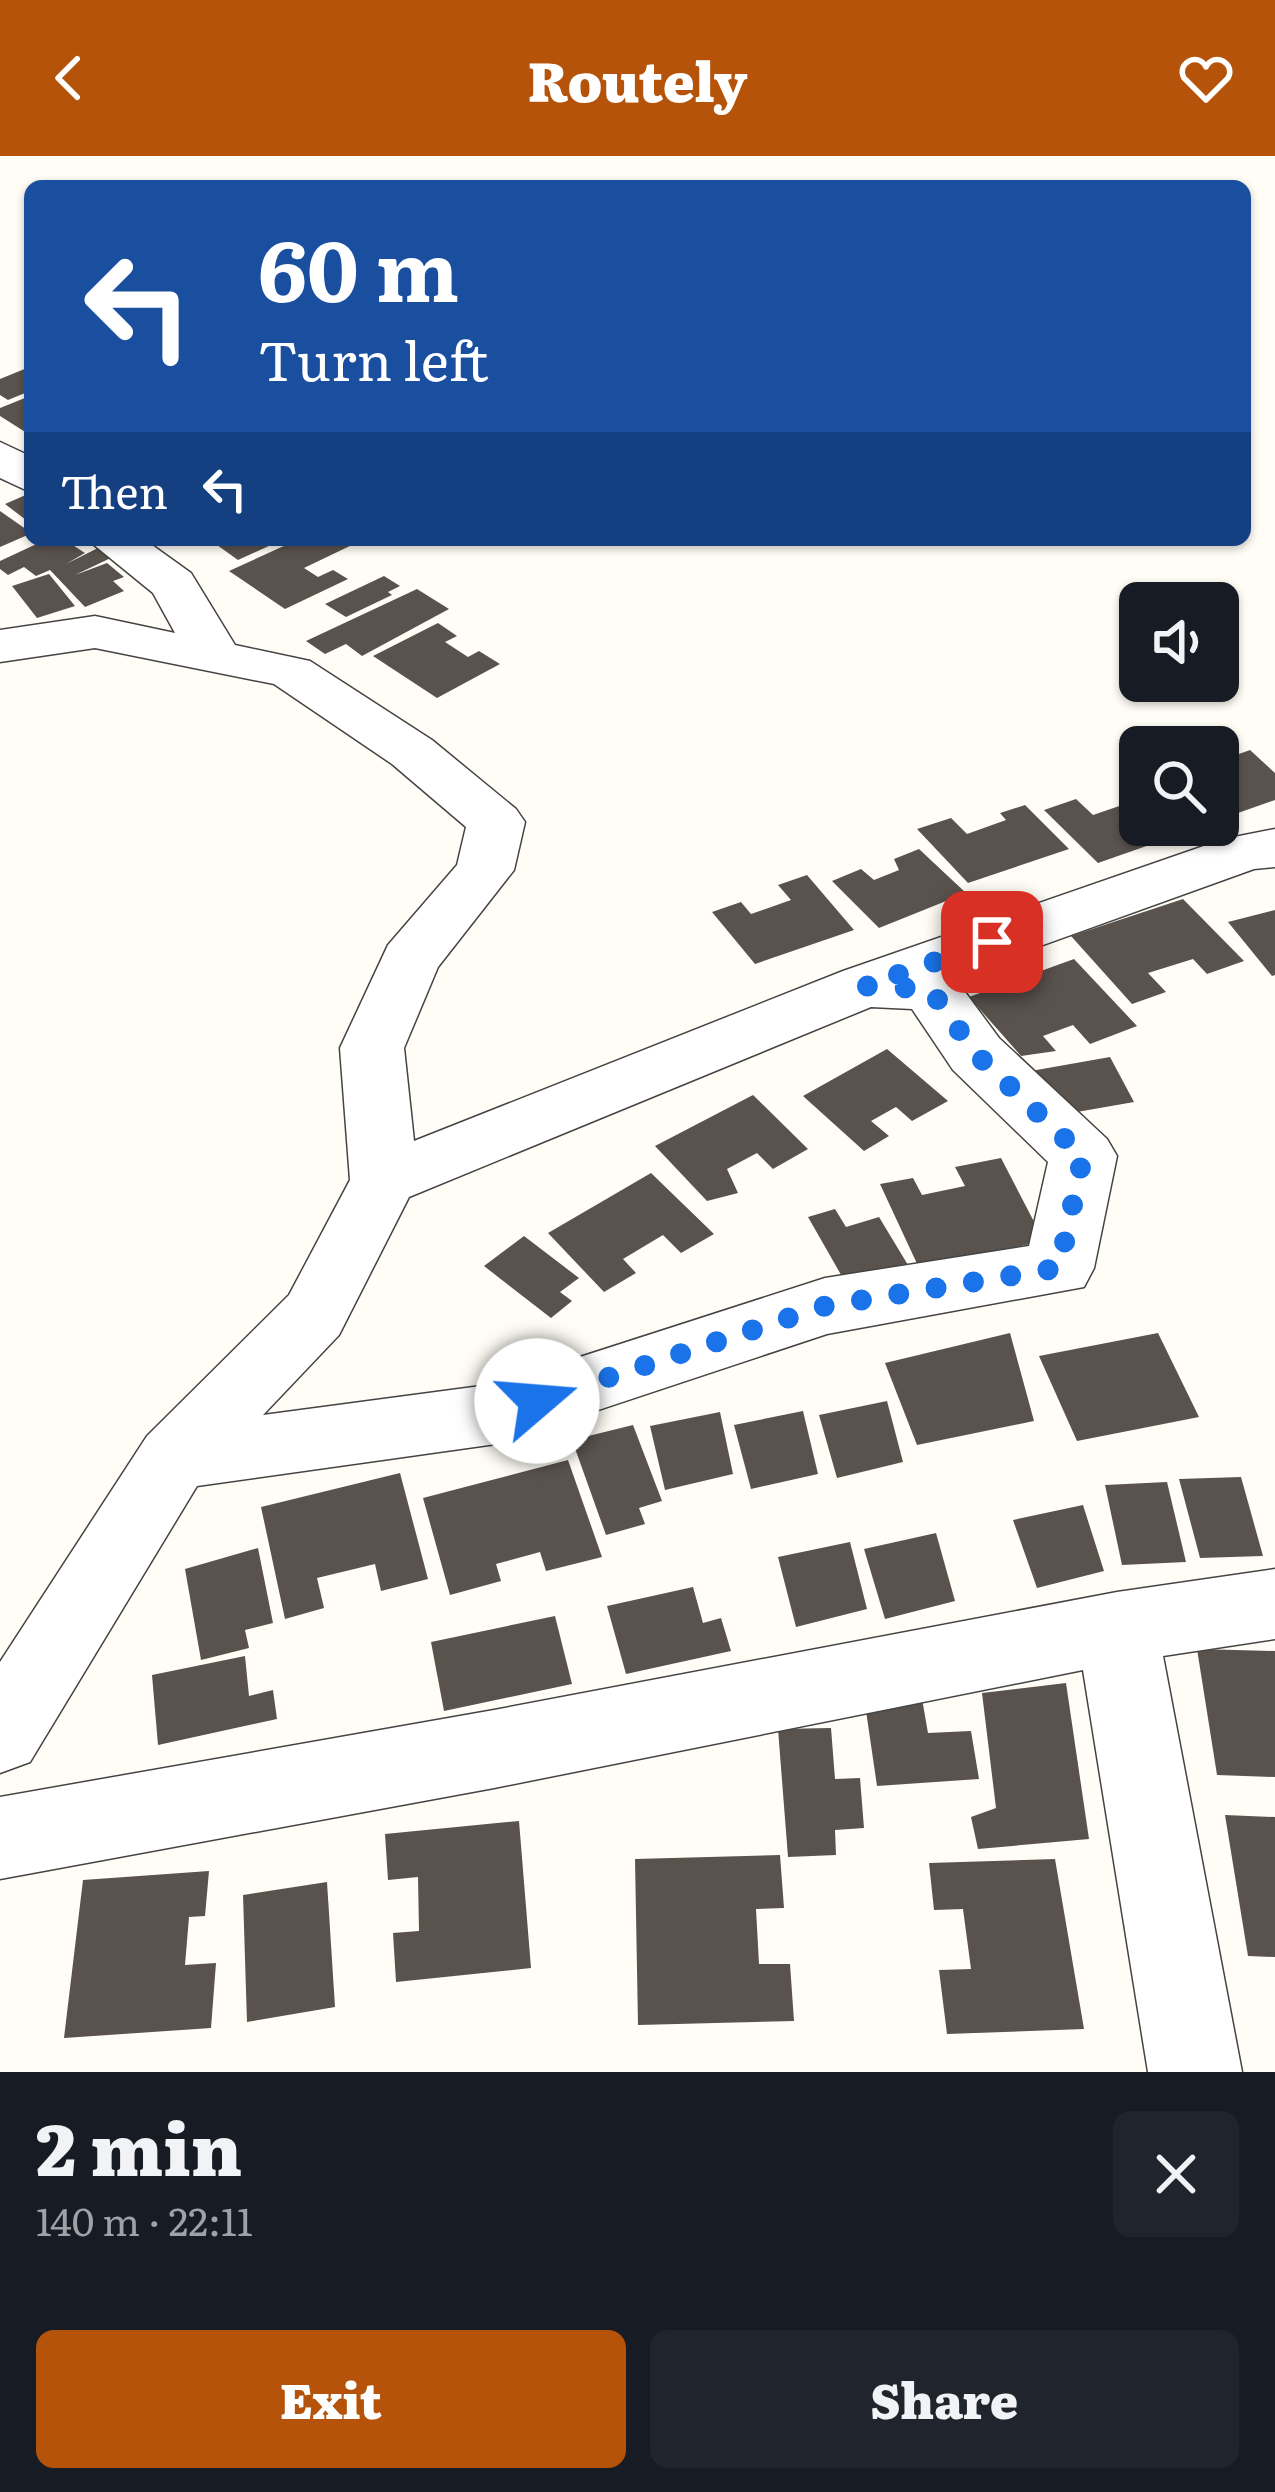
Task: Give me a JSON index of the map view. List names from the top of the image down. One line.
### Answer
{"page":{"header":"Routely","turn":["60 m","Turn left"],"then":"Then","heading":["2 min","140 m · 22:11"],"buttons":["Exit","Share"]}}
